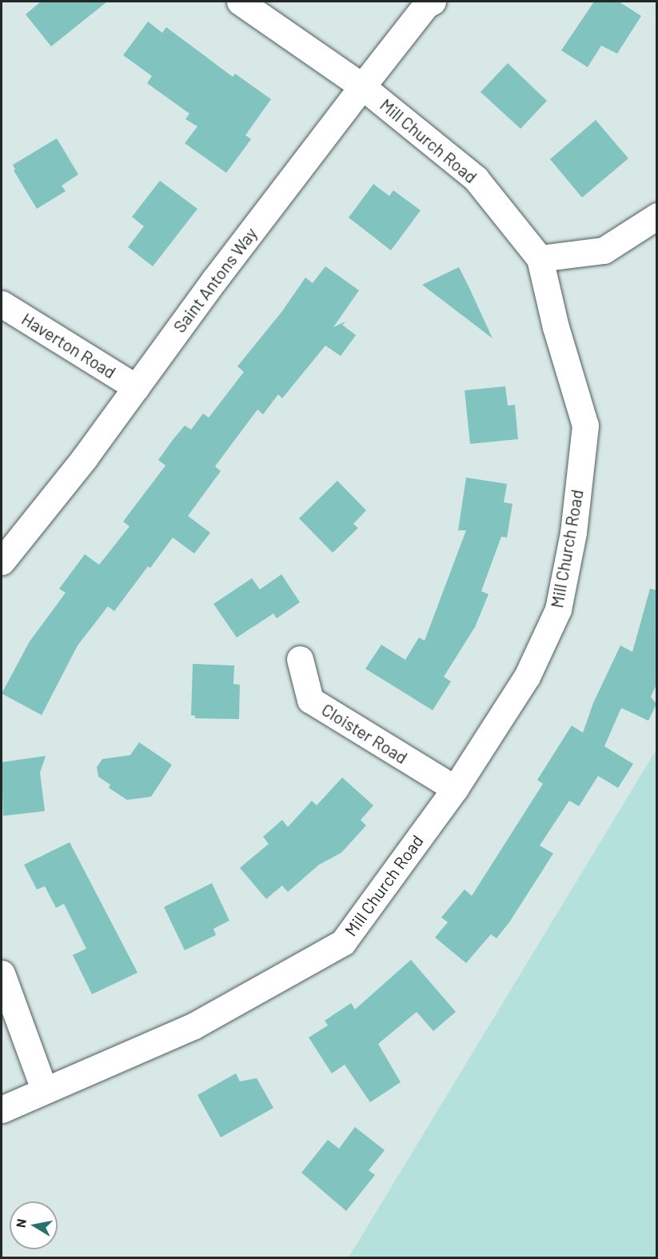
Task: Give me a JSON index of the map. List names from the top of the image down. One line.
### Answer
{"streets":{"street":["Mill Church Road","Saint Antons Way","Haverton Road","Cloister Road"]},"crossings":[["Mill Church Road","Saint Antons Way"],["Mill Church Road","Cloister Road"],["Saint Antons Way","Haverton Road"]],"north":"left"}
